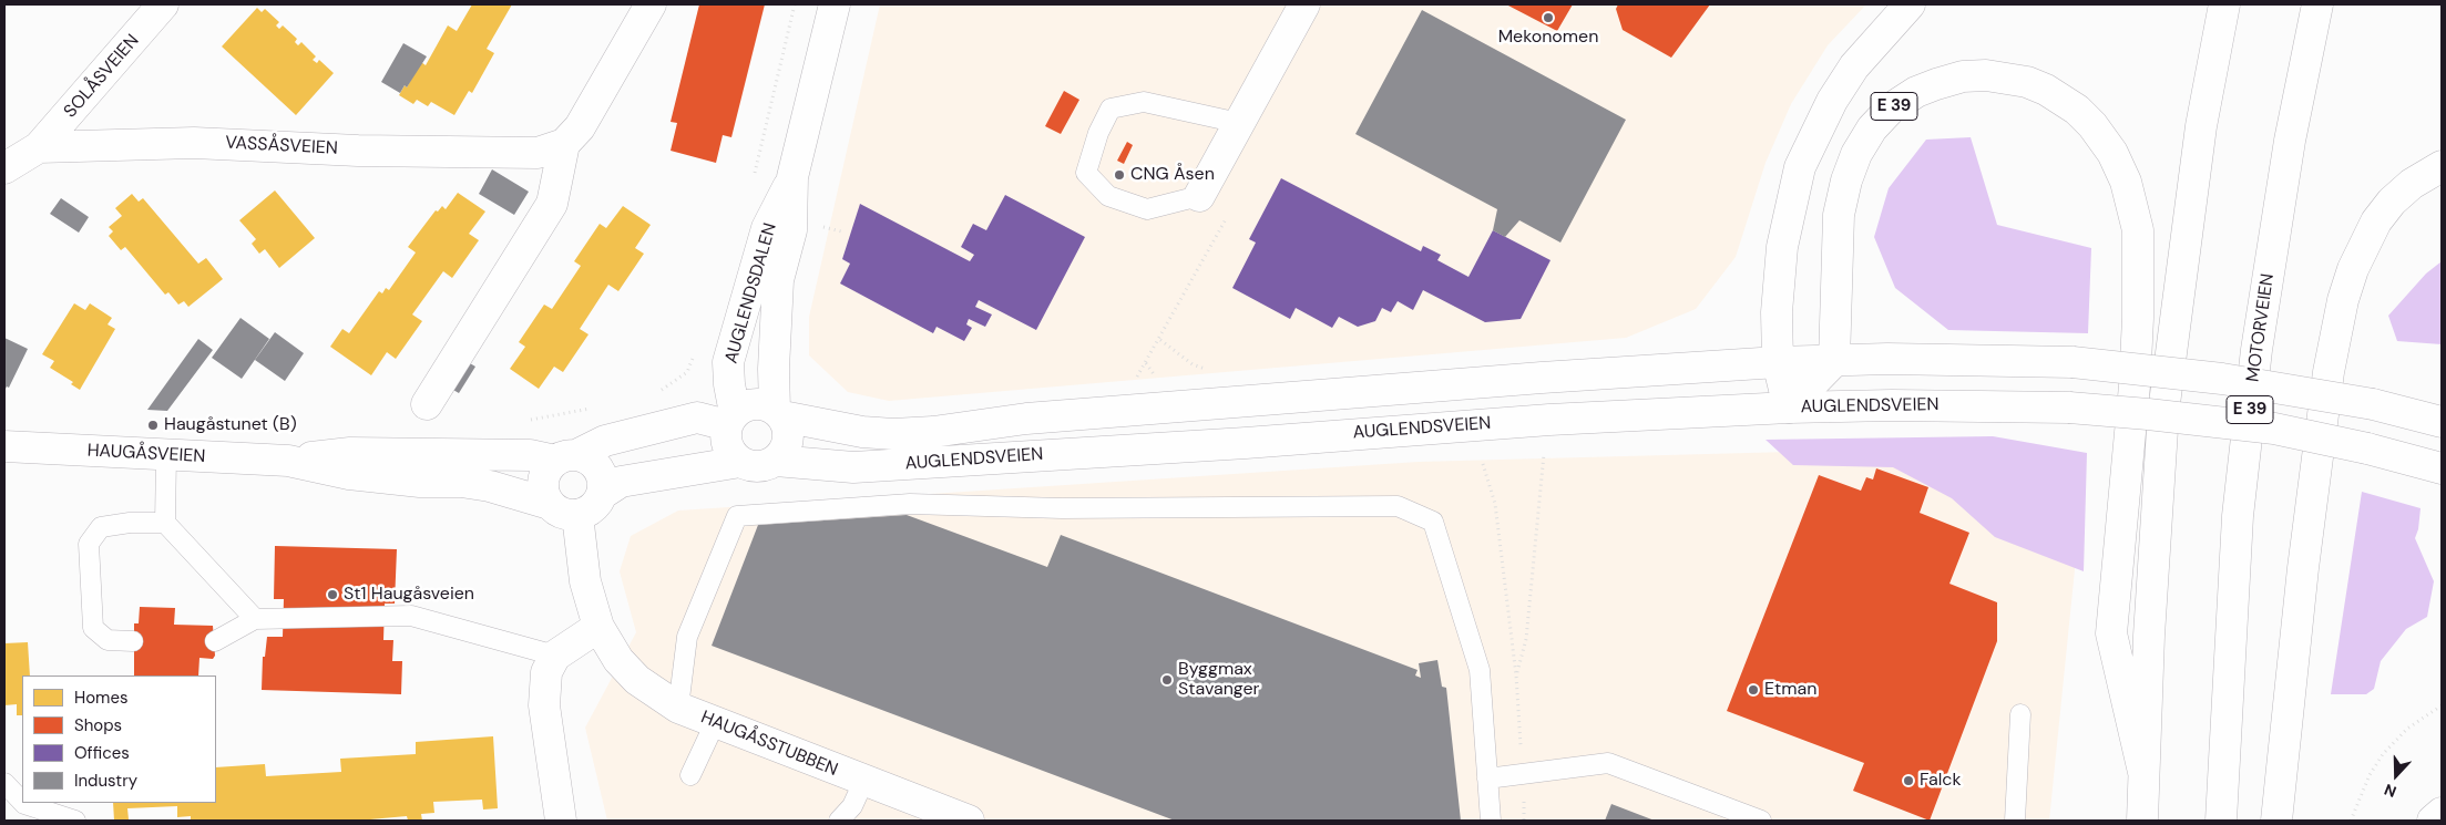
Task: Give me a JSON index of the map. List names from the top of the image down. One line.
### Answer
{"streets":{"main road":["SOLÅSVEIEN","E 39","VASSÅSVEIEN","AUGLENDSDALEN","MOTORVEIEN","AUGLENDSVEIEN","HAUGÅSVEIEN","HAUGÅSSTUBBEN"]},"crossings":[["SOLÅSVEIEN","VASSÅSVEIEN"],["E 39","AUGLENDSVEIEN"],["AUGLENDSDALEN","AUGLENDSVEIEN"],["HAUGÅSVEIEN","HAUGÅSSTUBBEN"]],"places":["Mekonomen","CNG Åsen","Haugåstunet (B)","St1 Haugåsveien","Byggmax Stavanger","Etman","Falck"],"legend":["Homes","Shops","Offices","Industry"],"north":"bottom"}
